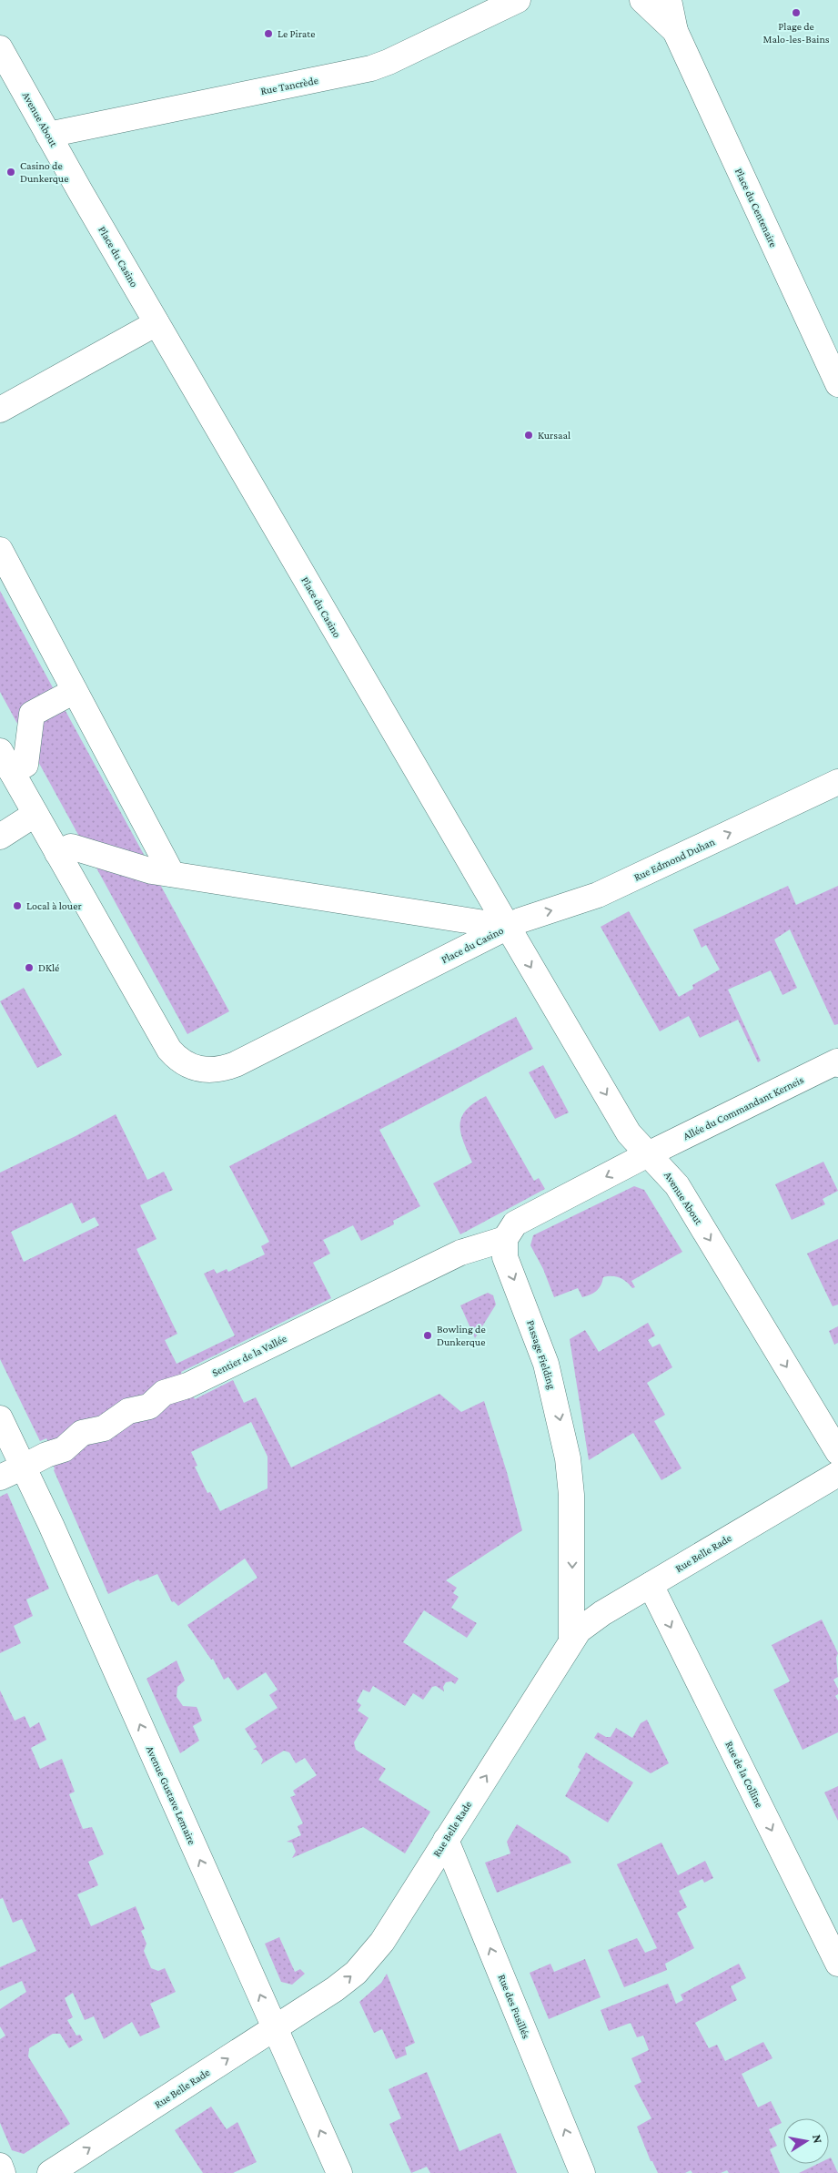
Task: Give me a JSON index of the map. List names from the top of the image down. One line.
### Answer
{"streets":{"street":["Rue Tancrède","Avenue About","Place du Centenaire","Place du Casino","Rue Edmond Duhan","Allée du Commandant Kerneis","Passage Fielding","Sentier de la Vallée","Rue Belle Rade","Rue de la Colline","Avenue Gustave Lemaire","Rue des Fusillés"]},"crossings":[["Rue Tancrède","Avenue About"],["Avenue About","Place du Casino"],["Avenue About","Rue Edmond Duhan"],["Avenue About","Allée du Commandant Kerneis"],["Place du Casino","Rue Edmond Duhan"],["Passage Fielding","Sentier de la Vallée"],["Passage Fielding","Rue Belle Rade"],["Sentier de la Vallée","Avenue Gustave Lemaire"],["Rue Belle Rade","Rue de la Colline"],["Rue Belle Rade","Avenue Gustave Lemaire"],["Rue Belle Rade","Rue des Fusillés"]],"one_way":["Avenue About","Rue Edmond Duhan","Passage Fielding","Rue Belle Rade","Rue de la Colline","Avenue Gustave Lemaire","Rue des Fusillés"],"places":["Plage de Malo-les-Bains","Le Pirate","Casino de Dunkerque","Kursaal","Local à louer","DKlé","Bowling de Dunkerque"],"north":"right"}
